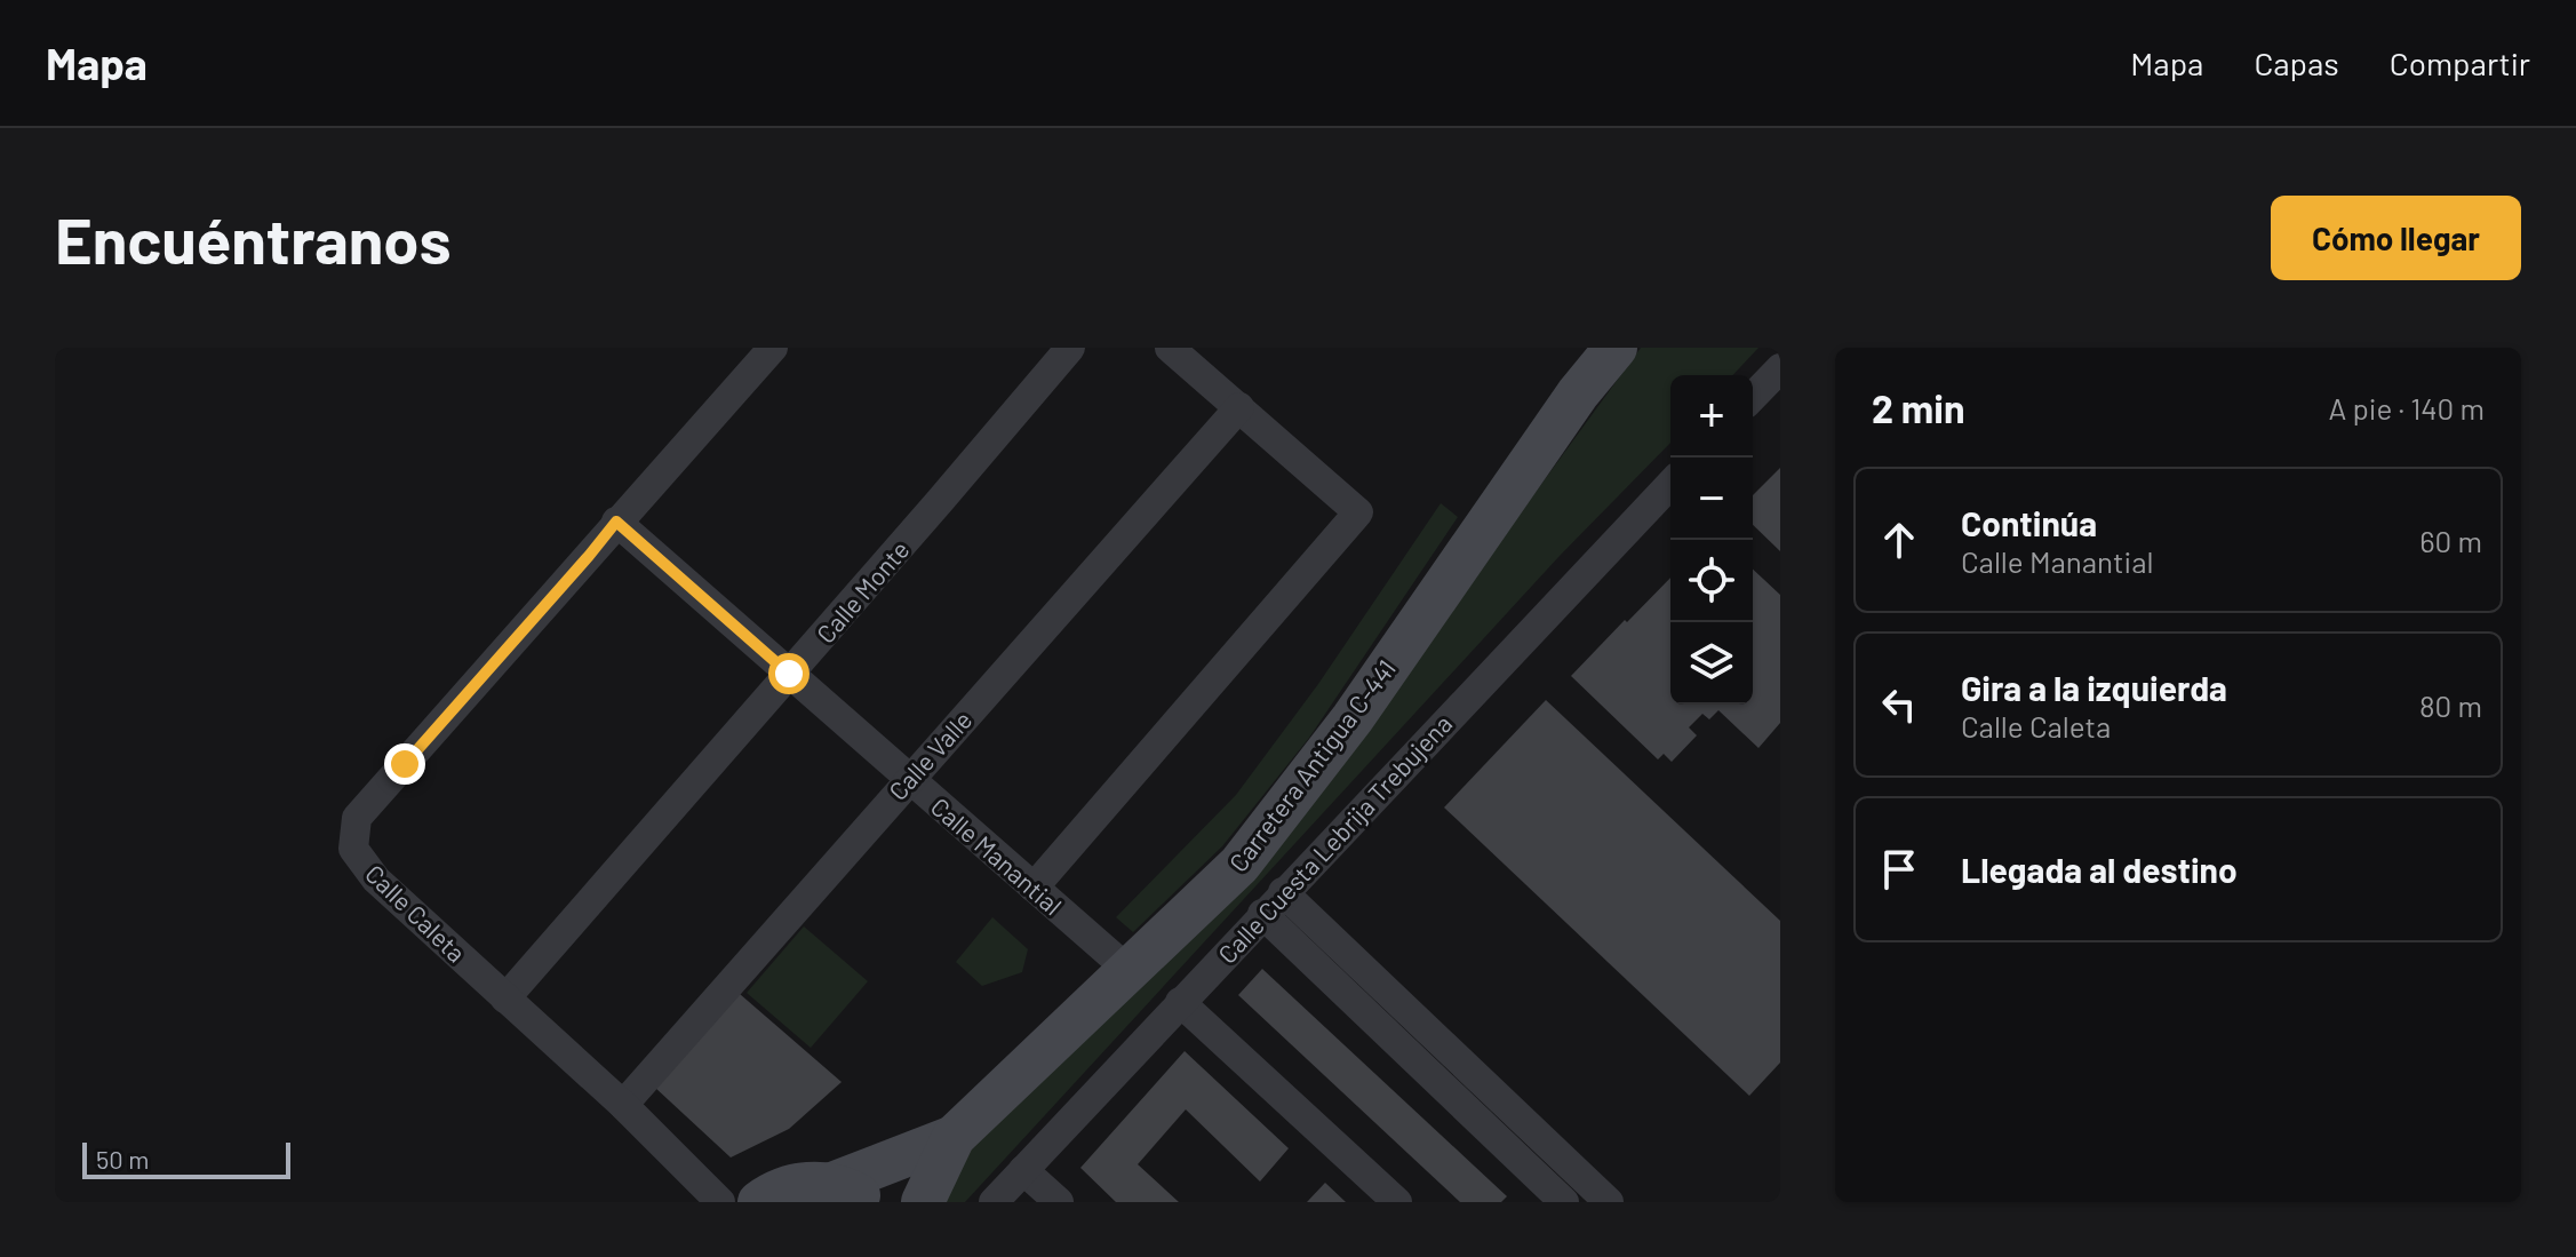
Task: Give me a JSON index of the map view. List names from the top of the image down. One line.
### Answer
{"streets":{"street":["Calle Monte","Calle Valle","Carretera Antigua C-441","Calle Cuesta Lebrija Trebujena","Calle Manantial","Calle Caleta"]},"crossings":[["Calle Monte","Calle Manantial"],["Calle Monte","Calle Caleta"],["Calle Valle","Calle Manantial"],["Calle Valle","Calle Caleta"],["Carretera Antigua C-441","Calle Manantial"],["Calle Manantial","Calle Caleta"]],"scale_bar":"50 m","page":{"header":"Mapa","nav":["Mapa","Capas","Compartir"],"buttons":"Cómo llegar","title":"Encuéntranos","heading":["2 min","A pie · 140 m"],"map_buttons":["+","−"],"list":[["Continúa","Calle Manantial","60 m"],["Gira a la izquierda","Calle Caleta","80 m"],"Llegada al destino"],"scale":"50 m"}}
